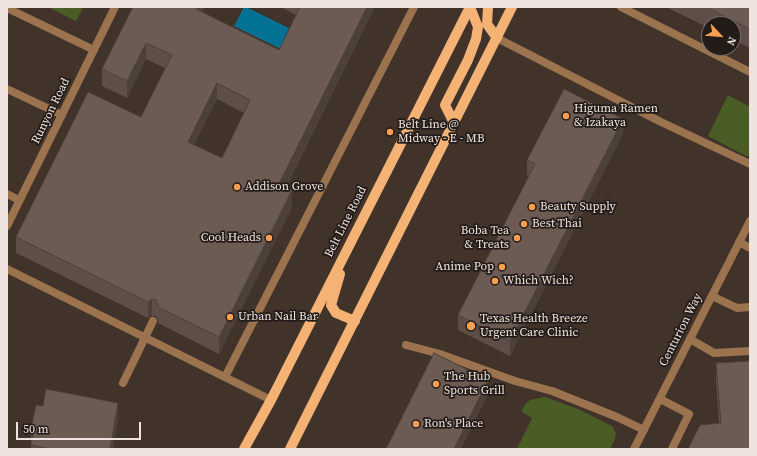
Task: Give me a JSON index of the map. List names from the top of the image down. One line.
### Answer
{"streets":{"main road":["Belt Line Road"],"street":["Runyon Road","Centurion Way"]},"places":["Higuma Ramen & Izakaya","Belt Line @ Midway - E - MB","Addison Grove","Beauty Supply","Best Thai","Cool Heads","Boba Tea & Treats","Anime Pop","Which Wich?","Urban Nail Bar","Texas Health Breeze Urgent Care Clinic","The Hub Sports Grill","Ron's Place"],"scale_bar":"50 m","north":"bottom right"}
